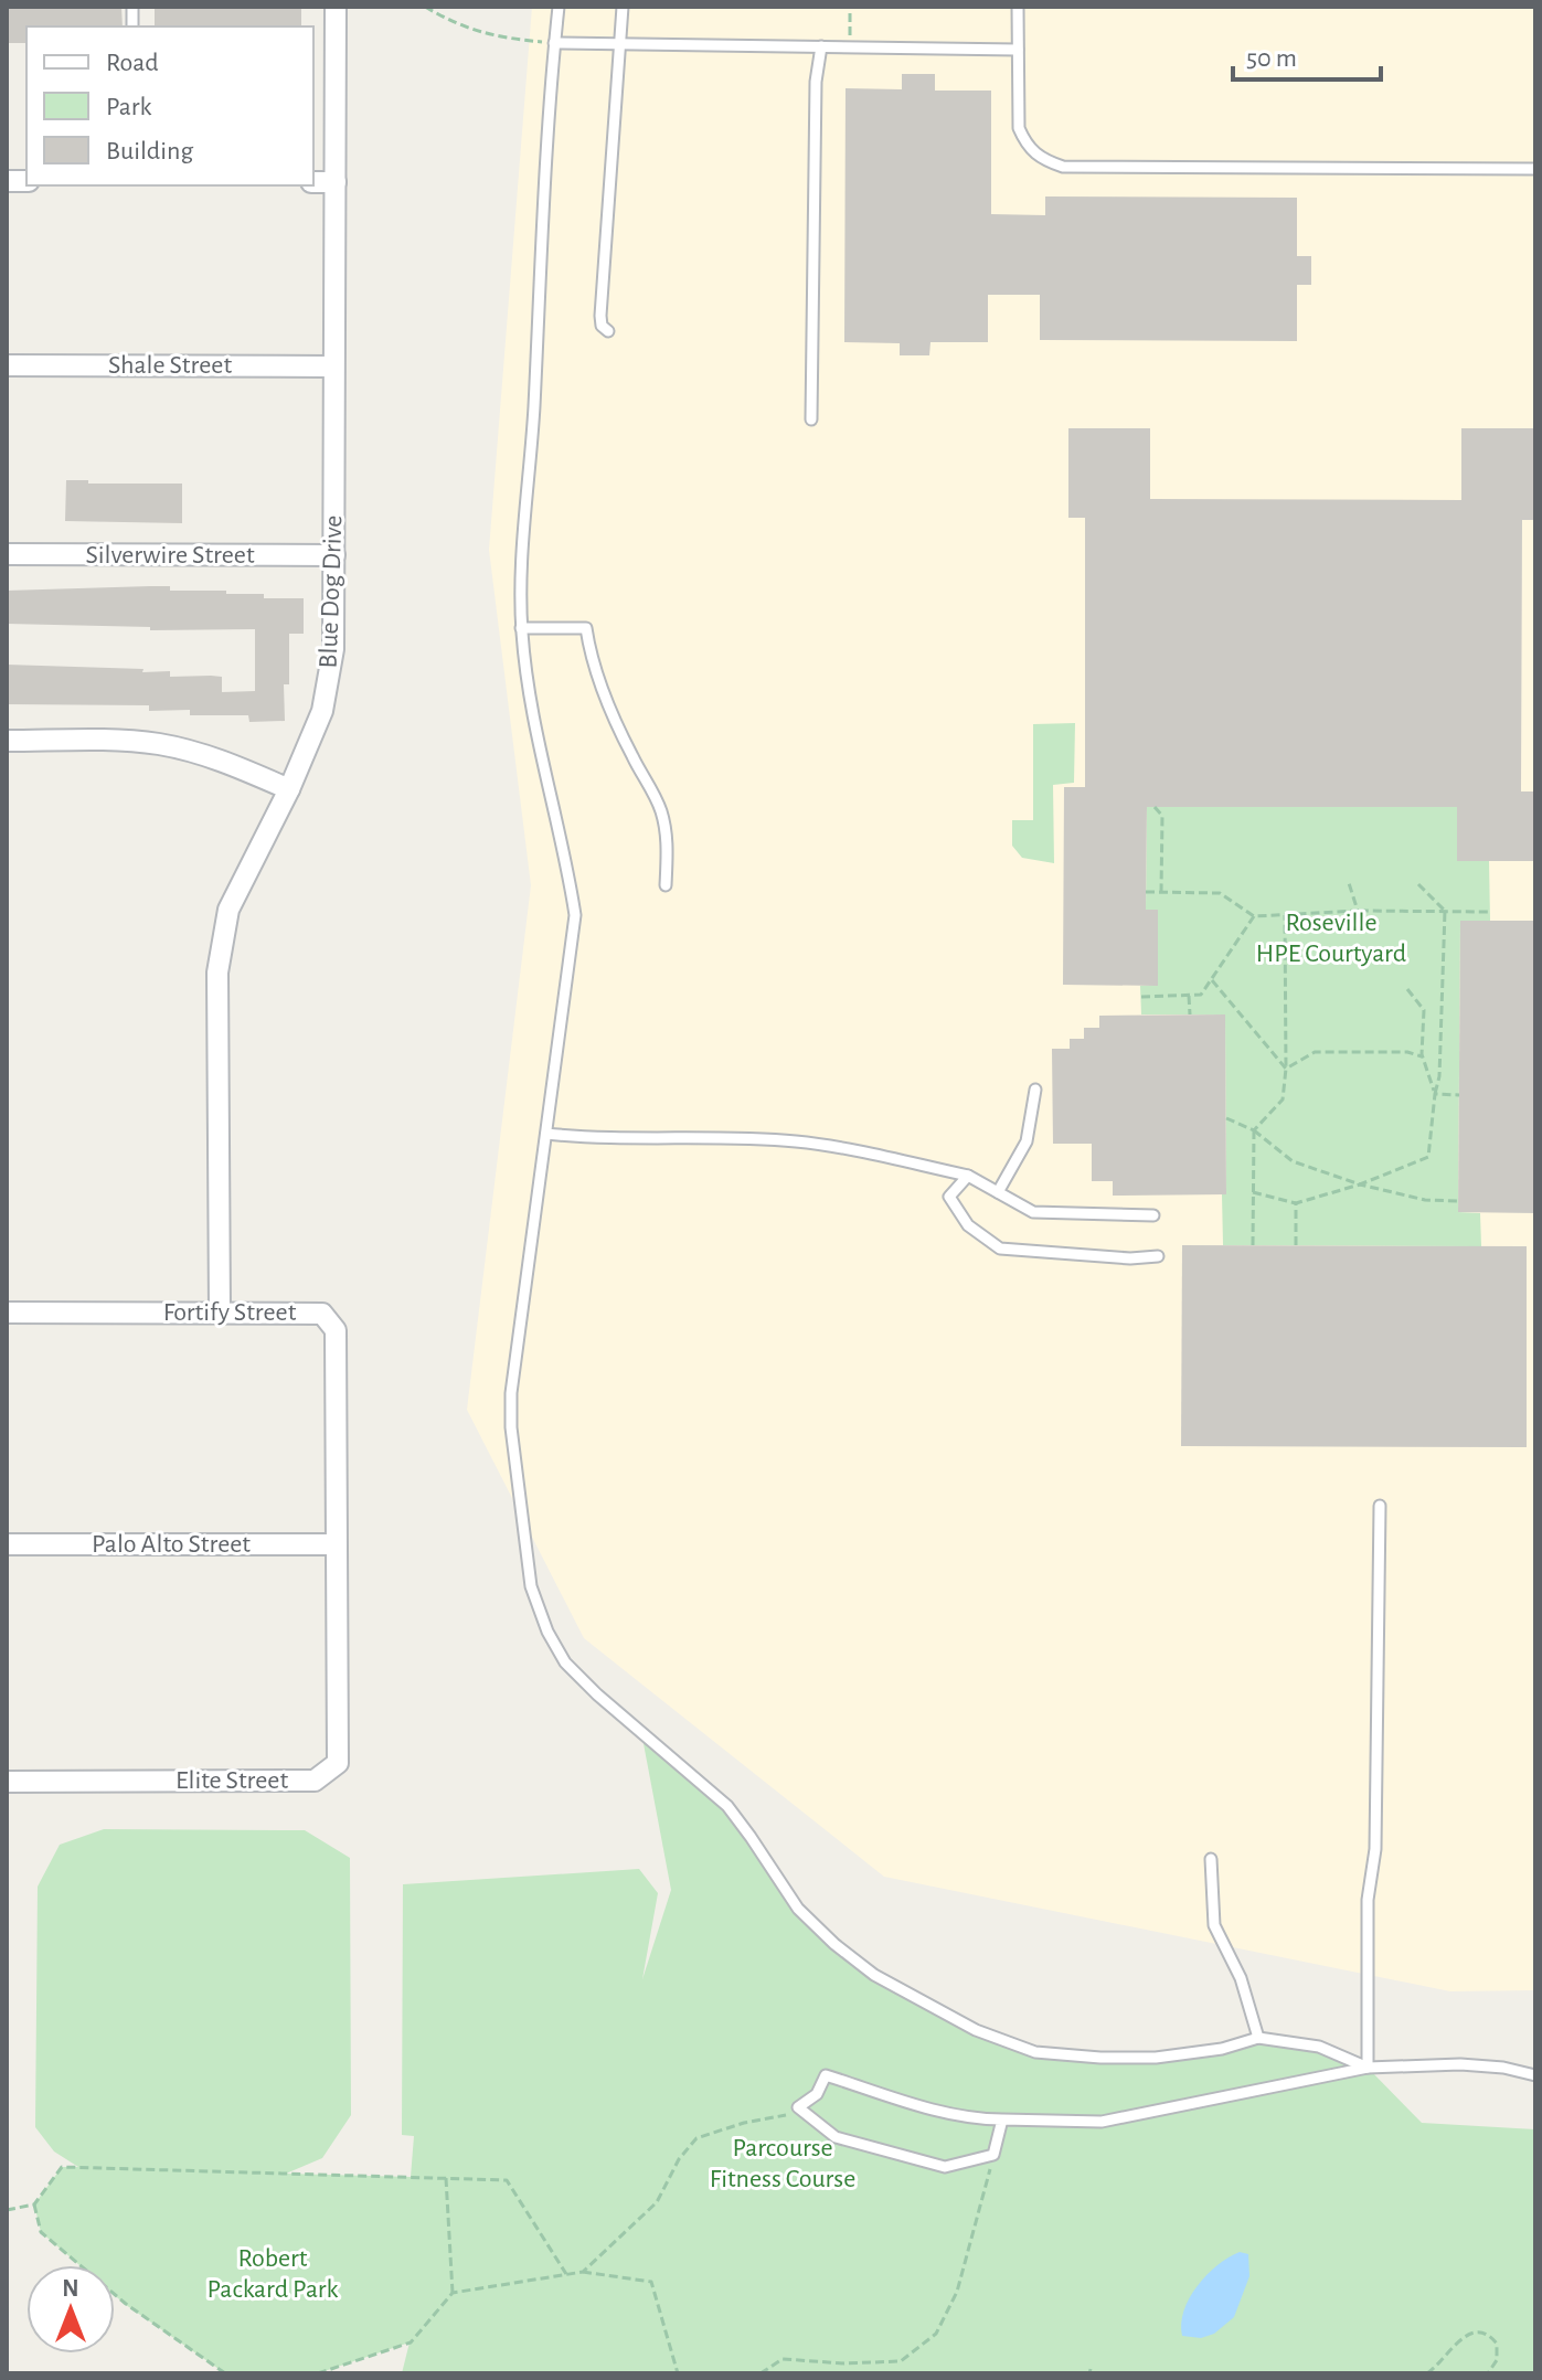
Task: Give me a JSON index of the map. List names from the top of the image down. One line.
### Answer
{"streets":{"street":["Shale Street","Silverwire Street","Blue Dog Drive","Fortify Street","Palo Alto Street","Elite Street"]},"crossings":[["Shale Street","Blue Dog Drive"],["Silverwire Street","Blue Dog Drive"],["Blue Dog Drive","Fortify Street"],["Fortify Street","Palo Alto Street"],["Fortify Street","Elite Street"],["Palo Alto Street","Elite Street"]],"parks":["Roseville HPE Courtyard","Parcourse Fitness Course","Robert Packard Park"],"legend":["Road","Park","Building"],"scale_bar":"50 m","north":"top"}
